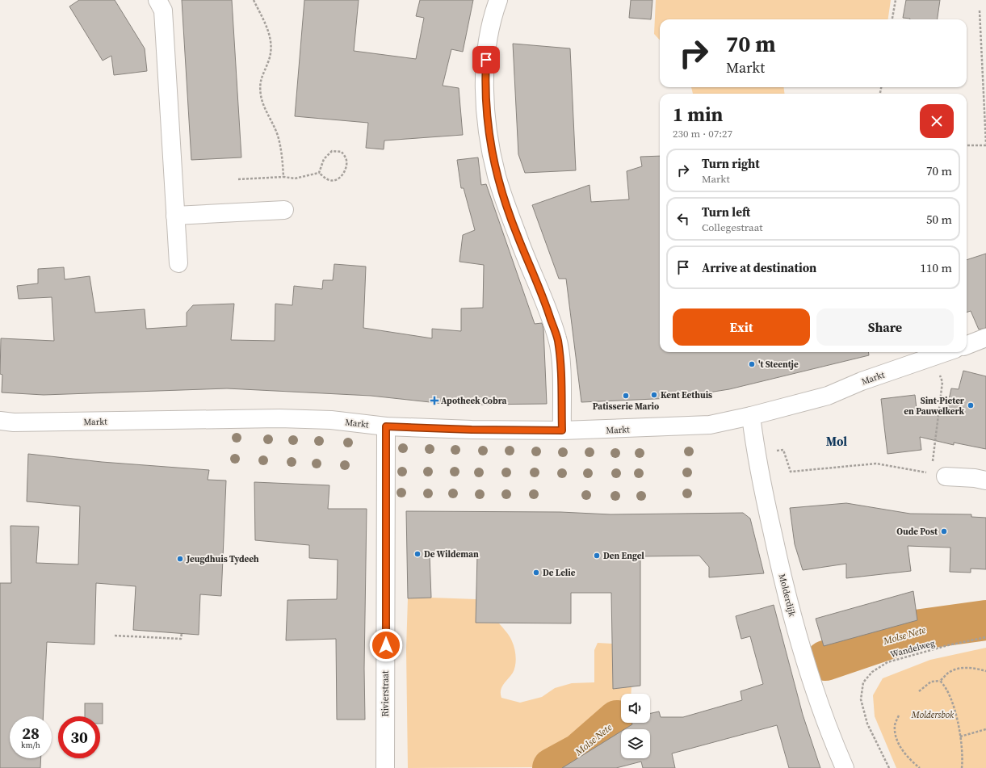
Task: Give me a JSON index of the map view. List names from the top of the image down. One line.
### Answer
{"streets":{"street":["Markt","Molderdijk","Rivierstraat"],"path":["Wandelweg"]},"crossings":[["Markt","Molderdijk"],["Markt","Rivierstraat"]],"districts":["Mol"],"water":["Molse Nete"],"parks":["Moldersbok"],"places":{"other":["'t Steentje","Kent Eethuis","Patisserie Mario","Sint-Pieter en Pauwelkerk","Oude Post","De Wildeman","Den Engel","Jeugdhuis Tydeeh","De Lelie"],"health":["Apotheek Cobra"]},"page":{"turn":["70 m","Markt"],"heading":["1 min","230 m · 07:27"],"list":[{"name":"Turn right","note":"Markt","value":"70 m"},{"name":"Turn left","note":"Collegestraat","value":"50 m"},{"name":"Arrive at destination","value":"110 m"}],"buttons":["Exit","Share"],"speed":"28 km/h","limit":"30"}}
